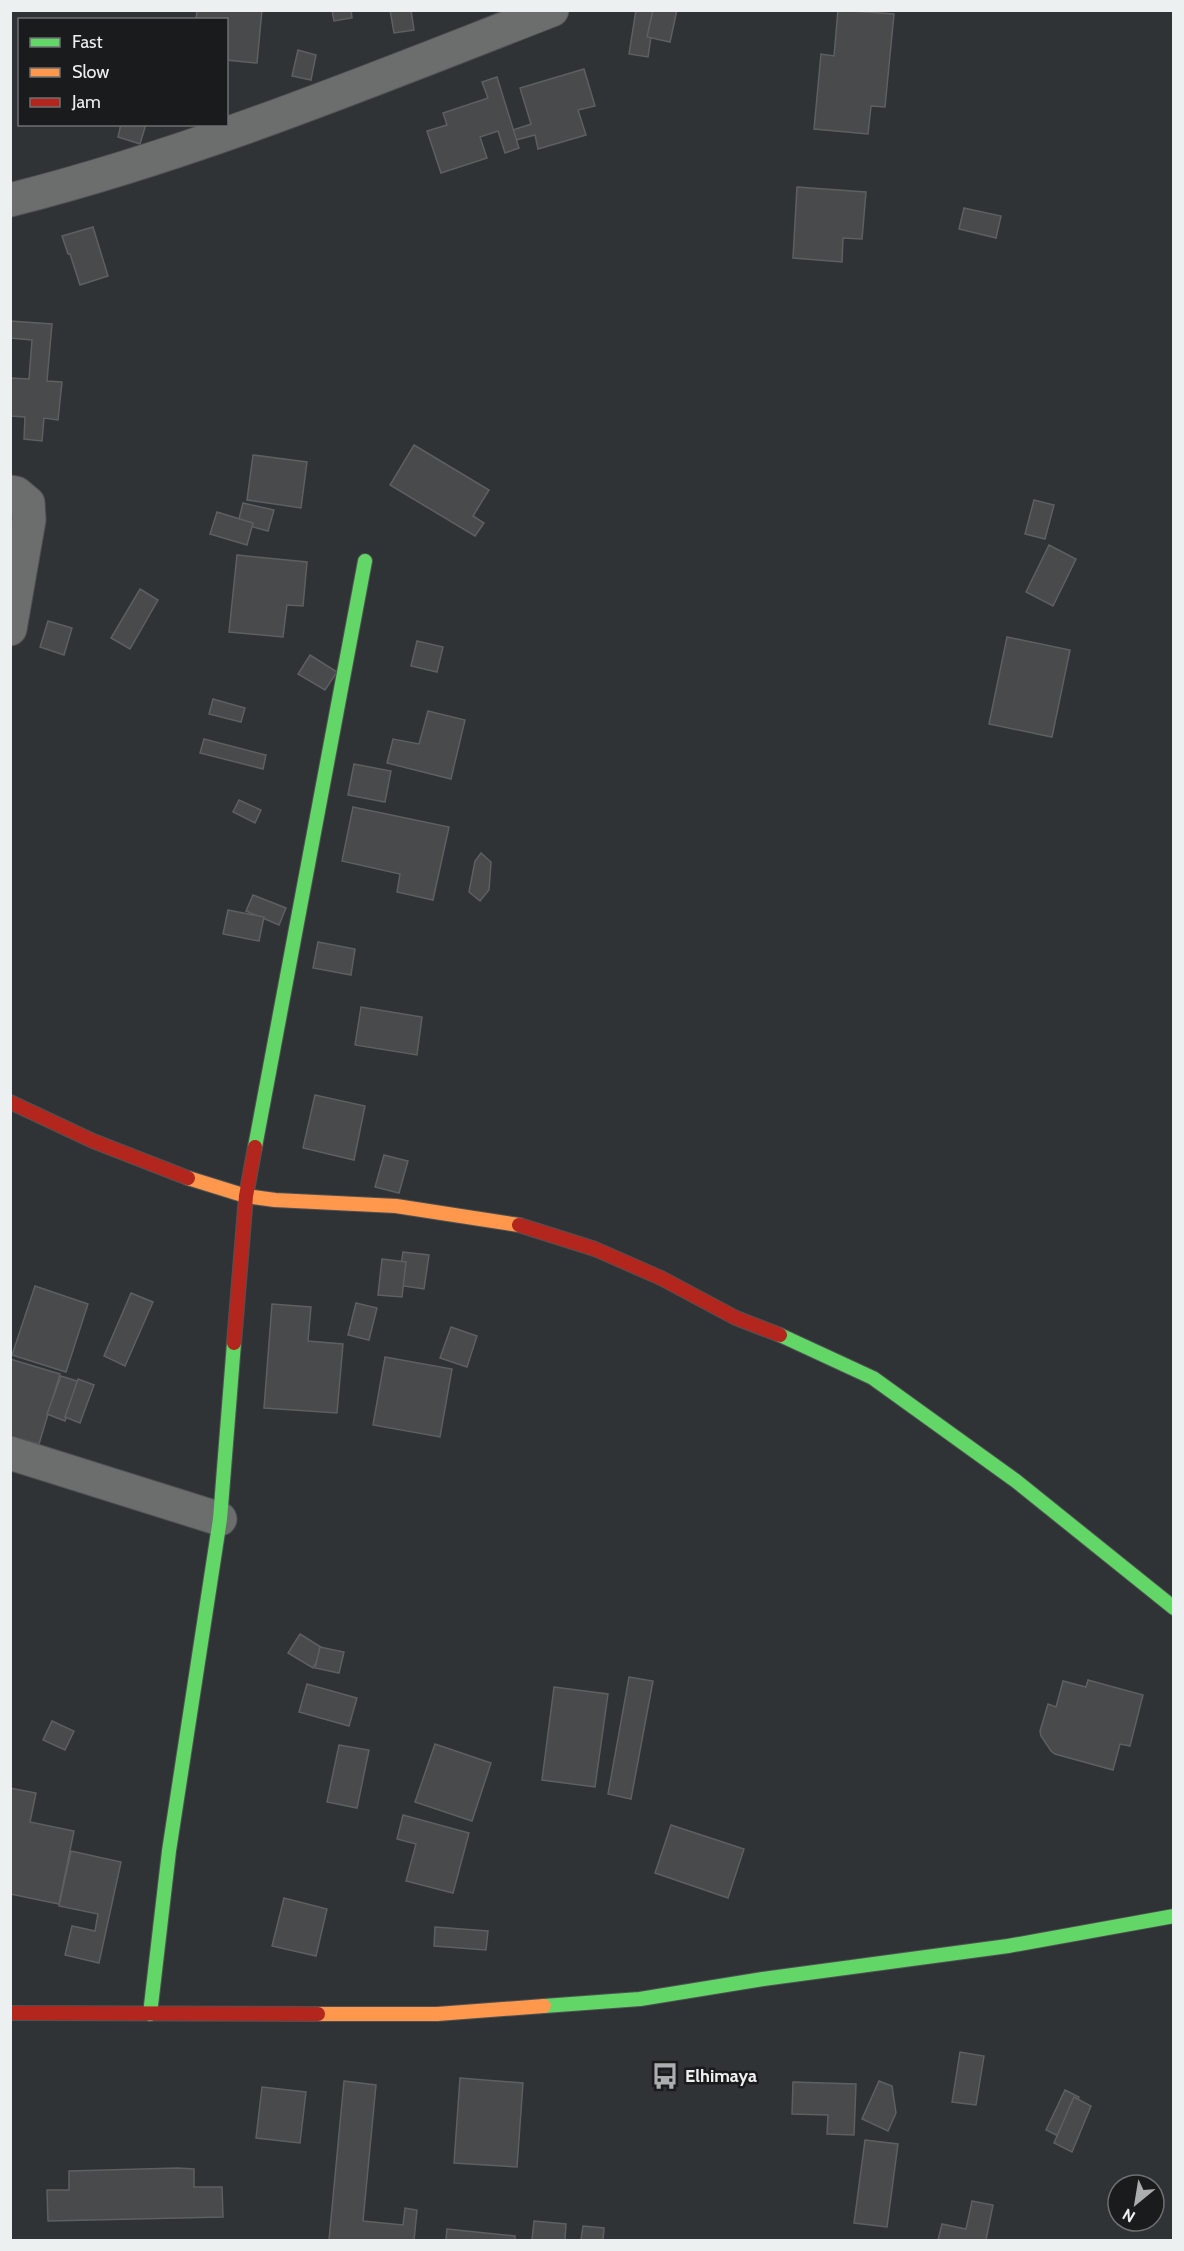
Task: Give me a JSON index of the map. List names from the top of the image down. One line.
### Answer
{"places":{"bus stop":["Elhimaya"]},"legend":["Fast","Slow","Jam"],"north":"bottom left"}
